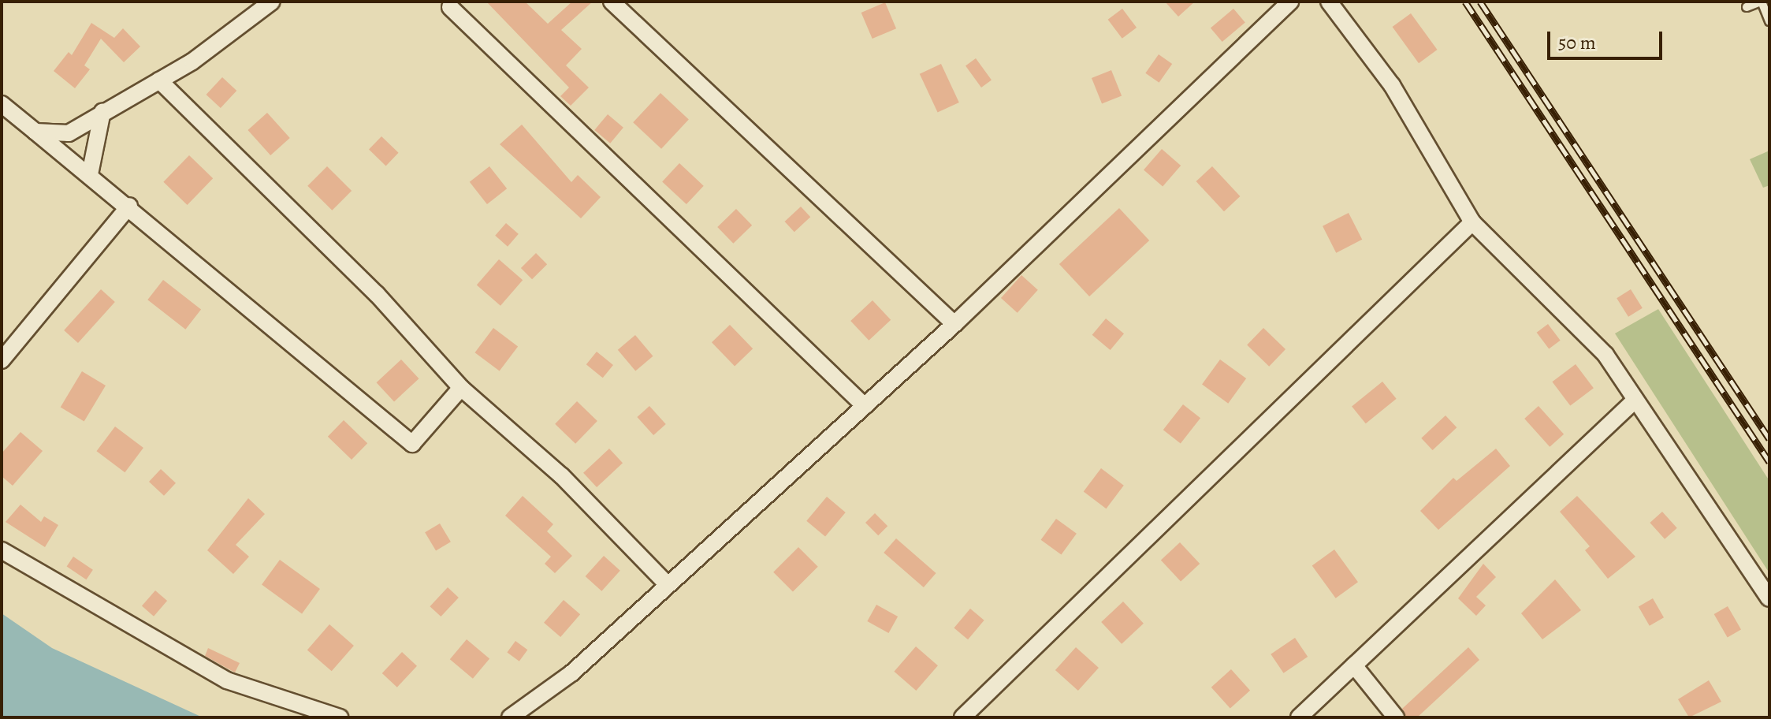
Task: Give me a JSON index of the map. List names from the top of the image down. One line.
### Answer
{"scale_bar":"50 m"}
